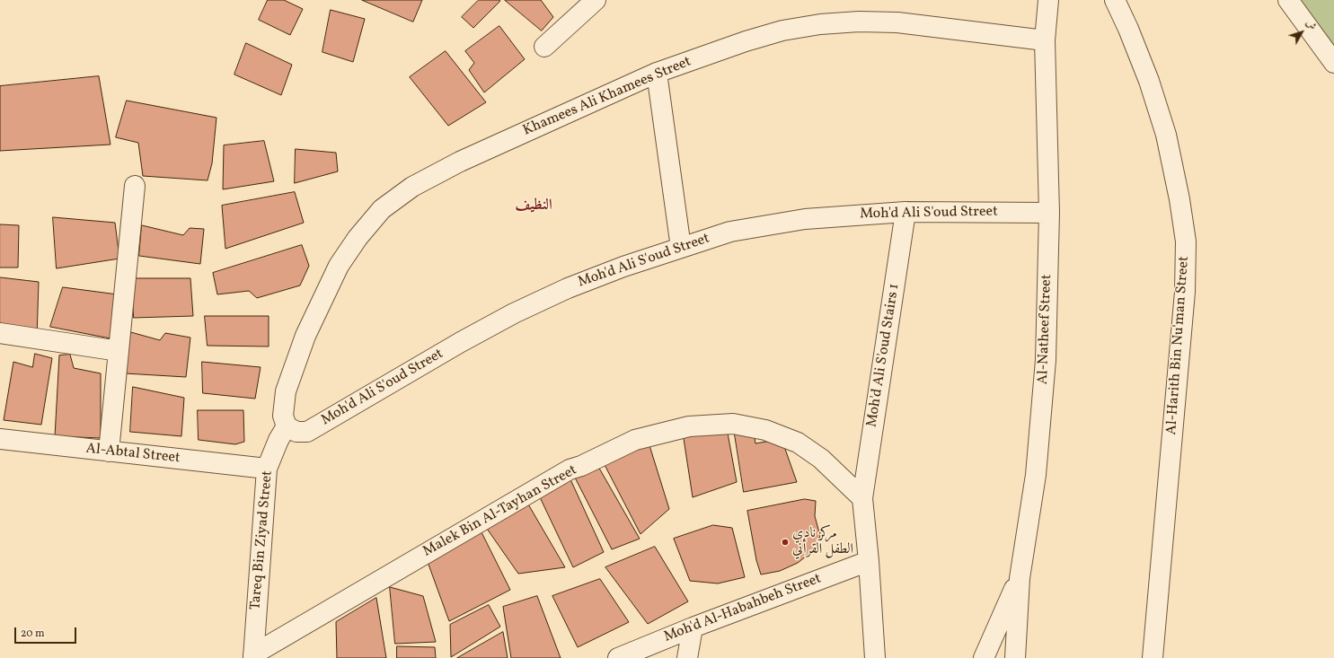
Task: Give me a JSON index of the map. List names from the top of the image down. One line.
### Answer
{"streets":{"street":["Khamees Ali Khamees Street","Moh'd Ali S'oud Street","Al-Natheef Street","Al-Harith Bin Nu'man Street","Moh'd Ali S'oud Stairs 1","Al-Abtal Street","Malek Bin Al-Tayhan Street","Tareq Bin Ziyad Street","Moh'd Al-Habahbeh Street"]},"crossings":[["Khamees Ali Khamees Street","Al-Natheef Street"],["Khamees Ali Khamees Street","Tareq Bin Ziyad Street"],["Moh'd Ali S'oud Street","Al-Natheef Street"],["Moh'd Ali S'oud Street","Moh'd Ali S'oud Stairs 1"],["Moh'd Ali S'oud Street","Tareq Bin Ziyad Street"],["Moh'd Ali S'oud Stairs 1","Malek Bin Al-Tayhan Street"],["Al-Abtal Street","Tareq Bin Ziyad Street"],["Malek Bin Al-Tayhan Street","Tareq Bin Ziyad Street"]],"districts":["النظيف"],"places":["مركز نادي الطفل القرأني"],"scale_bar":"20 m","north":"top right"}
